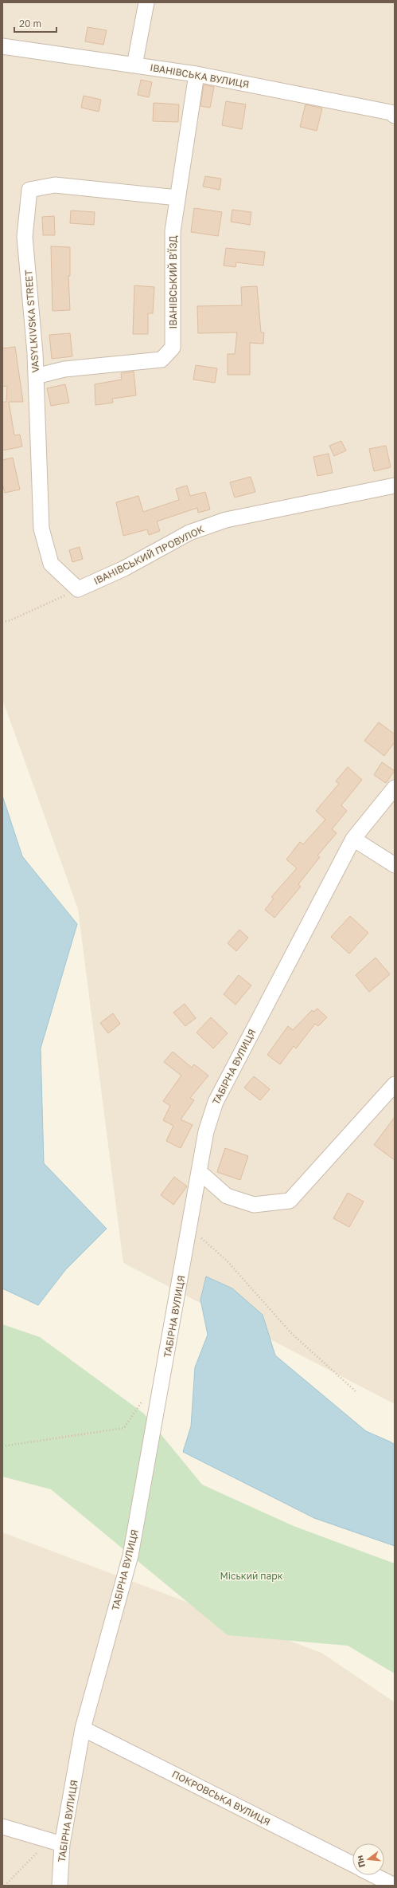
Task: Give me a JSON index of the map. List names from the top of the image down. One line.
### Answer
{"streets":{"street":["ІВАНІВСЬКА ВУЛИЦЯ","ІВАНІВСЬКИЙ В'ЇЗД","VASYLKIVSKA STREET","ІВАНІВСЬКИЙ ПРОВУЛОК","ТАБІРНА ВУЛИЦЯ","ПОКРОВСЬКА ВУЛИЦЯ"]},"crossings":[["ІВАНІВСЬКА ВУЛИЦЯ","ІВАНІВСЬКИЙ В'ЇЗД"],["ІВАНІВСЬКИЙ В'ЇЗД","VASYLKIVSKA STREET"],["VASYLKIVSKA STREET","ІВАНІВСЬКИЙ ПРОВУЛОК"],["ТАБІРНА ВУЛИЦЯ","ПОКРОВСЬКА ВУЛИЦЯ"]],"parks":["Міський парк"],"scale_bar":"20 m","north":"left"}
